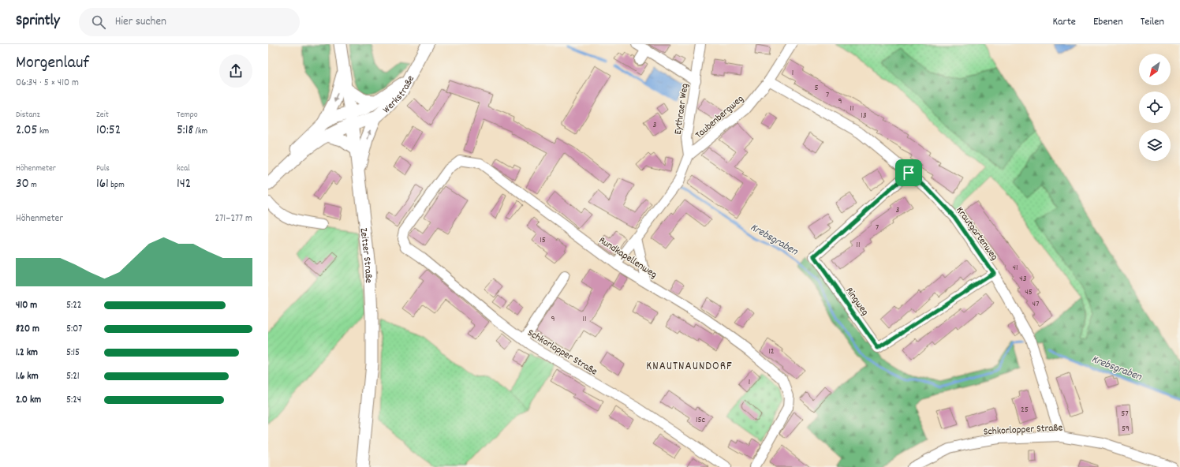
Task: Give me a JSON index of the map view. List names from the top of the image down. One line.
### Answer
{"streets":{"main road":["Werkstraße","Zeitzer Straße"],"street":["Eythraer Weg","Taubenbergweg","Krautgartenweg","Rundkapellenweg","Ringweg","Schkorlopper Straße"]},"crossings":[["Werkstraße","Zeitzer Straße"],["Eythraer Weg","Taubenbergweg"],["Eythraer Weg","Rundkapellenweg"],["Taubenbergweg","Krautgartenweg"],["Krautgartenweg","Ringweg"],["Krautgartenweg","Schkorlopper Straße"],["Rundkapellenweg","Schkorlopper Straße"]],"districts":["KNAUTNAUNDORF"],"water":["Krebsgraben"],"house_numbers":["1","5","7","9","11","13","3","3","7","15","11","41","43","45","47","9","11","12","1","25","57","15c","59"],"north":"bottom left","page":{"header":"Sprintly","search":"Hier suchen","nav":["Karte","Ebenen","Teilen"],"heading":["Morgenlauf","06:34 · 5 × 410 m"],"stats":[["Distanz","2.05 km"],["Zeit","10:52"],["Tempo","5:18 /km"],["Höhenmeter","30 m"],["Puls","161 bpm"],["kcal","142"]],"chart":["Höhenmeter","271–277 m"],"list":[{"name":"410 m","note":"5:22"},{"name":"820 m","note":"5:07"},{"name":"1.2 km","note":"5:15"},{"name":"1.6 km","note":"5:21"},{"name":"2.0 km","note":"5:24"}]}}
